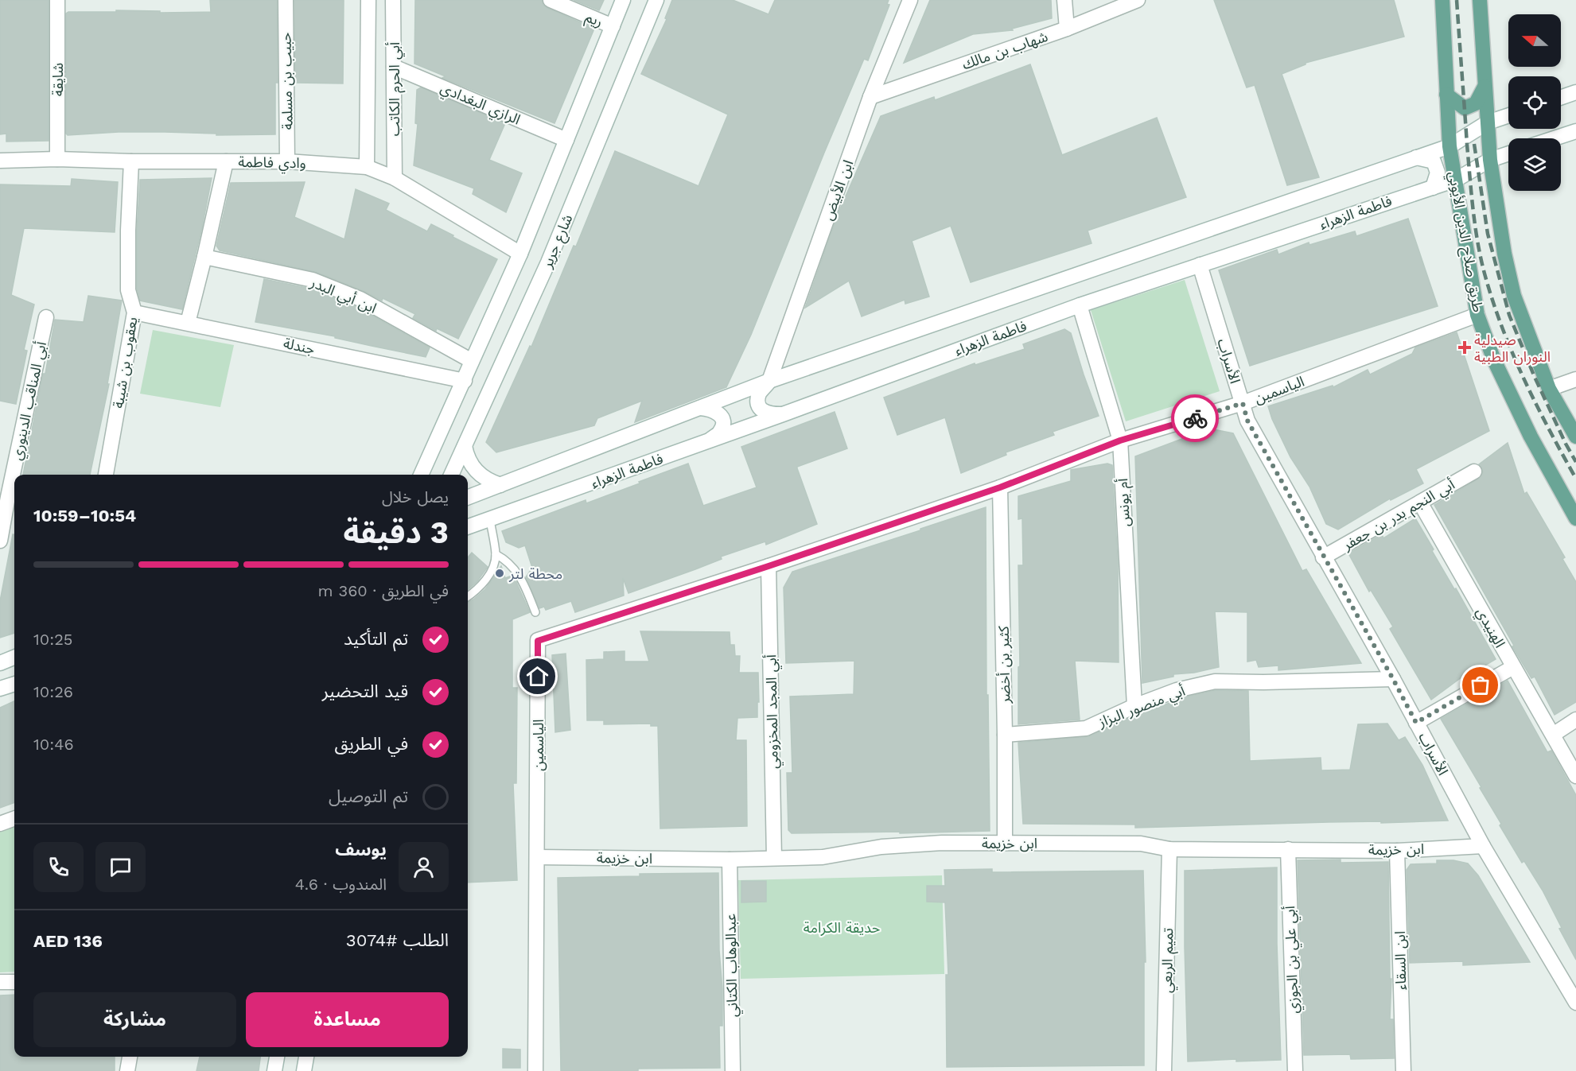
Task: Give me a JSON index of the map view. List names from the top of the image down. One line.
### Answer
{"streets":{"main road":["طريق صلاح الدين الأيوبي"],"street":["ريم","شهاب بن مالك","شايقة","حبيب بن مسلمة","أبي الحرم الكاتب","الرازي البغدادي","وادي فاطمة","ابن الأبيض","فاطمة الزهراء","شارع جرير","ابن أبي البدر","جندلة","الأسراب","يعقوب بن شيبة","الياسمين","أبي المناقب الدينوري","أم يونس","أبي النجم بدر بن جعفر","الهنيدي","كثير بن أخضر","أبي منصور البزاز","أبي المجد المخزومي","ابن خزيمة","أبي علي بن الجوزي","تميم الربعي","ابن السقاء","عبدالوهاب الكتاني"]},"crossings":[["ريم","شارع جرير"],["شهاب بن مالك","ابن الأبيض"],["شايقة","وادي فاطمة"],["حبيب بن مسلمة","وادي فاطمة"],["أبي الحرم الكاتب","الرازي البغدادي"],["أبي الحرم الكاتب","وادي فاطمة"],["الرازي البغدادي","شارع جرير"],["وادي فاطمة","شارع جرير"],["وادي فاطمة","يعقوب بن شيبة"],["ابن الأبيض","فاطمة الزهراء"],["فاطمة الزهراء","طريق صلاح الدين الأيوبي"],["فاطمة الزهراء","الأسراب"],["فاطمة الزهراء","أم يونس"],["شارع جرير","ابن أبي البدر"],["شارع جرير","جندلة"],["طريق صلاح الدين الأيوبي","الياسمين"],["جندلة","يعقوب بن شيبة"],["الأسراب","الياسمين"],["الأسراب","أبي النجم بدر بن جعفر"],["الأسراب","أبي منصور البزاز"],["الأسراب","ابن خزيمة"],["الياسمين","أم يونس"],["الياسمين","كثير بن أخضر"],["الياسمين","أبي المجد المخزومي"],["الياسمين","ابن خزيمة"],["أم يونس","أبي منصور البزاز"],["أبي النجم بدر بن جعفر","الهنيدي"],["كثير بن أخضر","أبي منصور البزاز"],["كثير بن أخضر","ابن خزيمة"],["أبي المجد المخزومي","ابن خزيمة"],["ابن خزيمة","أبي علي بن الجوزي"],["ابن خزيمة","تميم الربعي"],["ابن خزيمة","ابن السقاء"],["ابن خزيمة","عبدالوهاب الكتاني"]],"parks":["حديقة الكرامة"],"places":{"health":["صيدلية النوران الطبية"],"other":["محطة لتر"]},"north":"left","page":{"heading":["3 دقيقة","يصل خلال","10:54–10:59"],"panel":["يوسف","المندوب · 4.6","الطلب #3074","AED 136"],"bar":"في الطريق · 360 m","list":[["تم التأكيد","10:25"],["قيد التحضير","10:26"],["في الطريق","10:46"],"تم التوصيل"],"buttons":["مساعدة","مشاركة"]}}
